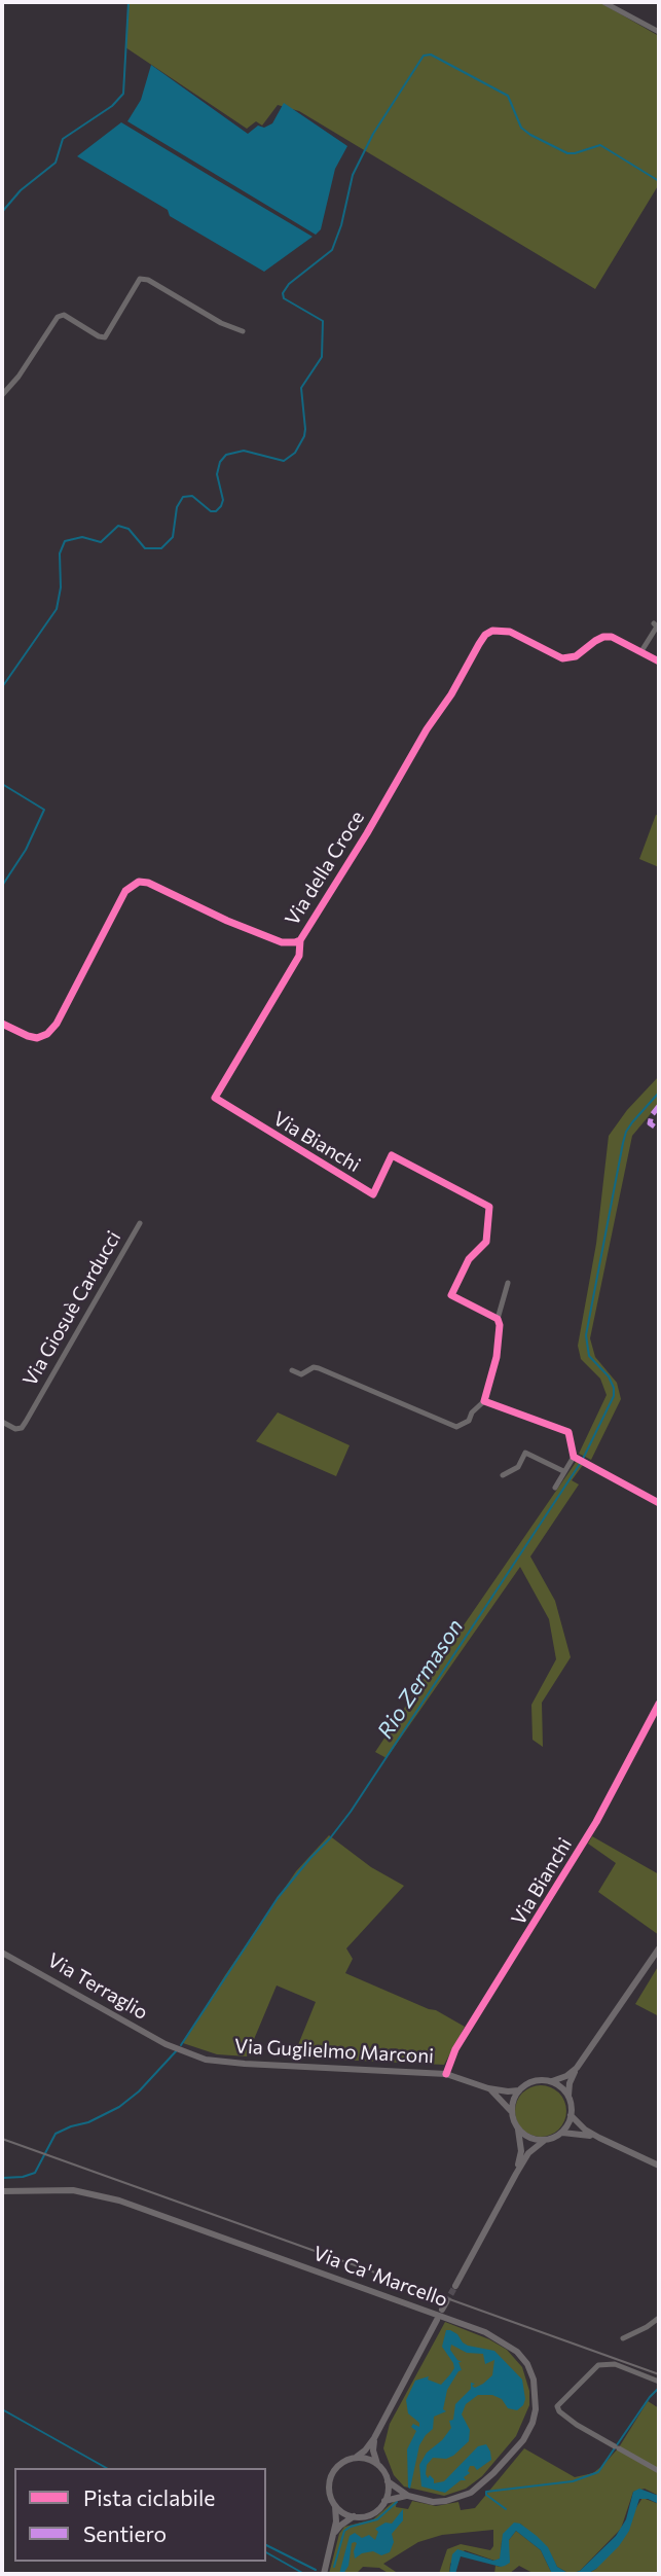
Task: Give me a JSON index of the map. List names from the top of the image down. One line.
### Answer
{"streets":{"main road":["Via Terraglio","Via Guglielmo Marconi","Via Ca' Marcello"],"street":["Via della Croce","Via Bianchi","Via Giosuè Carducci"]},"crossings":[["Via della Croce","Via Bianchi"],["Via Bianchi","Via Guglielmo Marconi"],["Via Terraglio","Via Guglielmo Marconi"]],"water":["Rio Zermason"],"legend":["Pista ciclabile","Sentiero"]}
